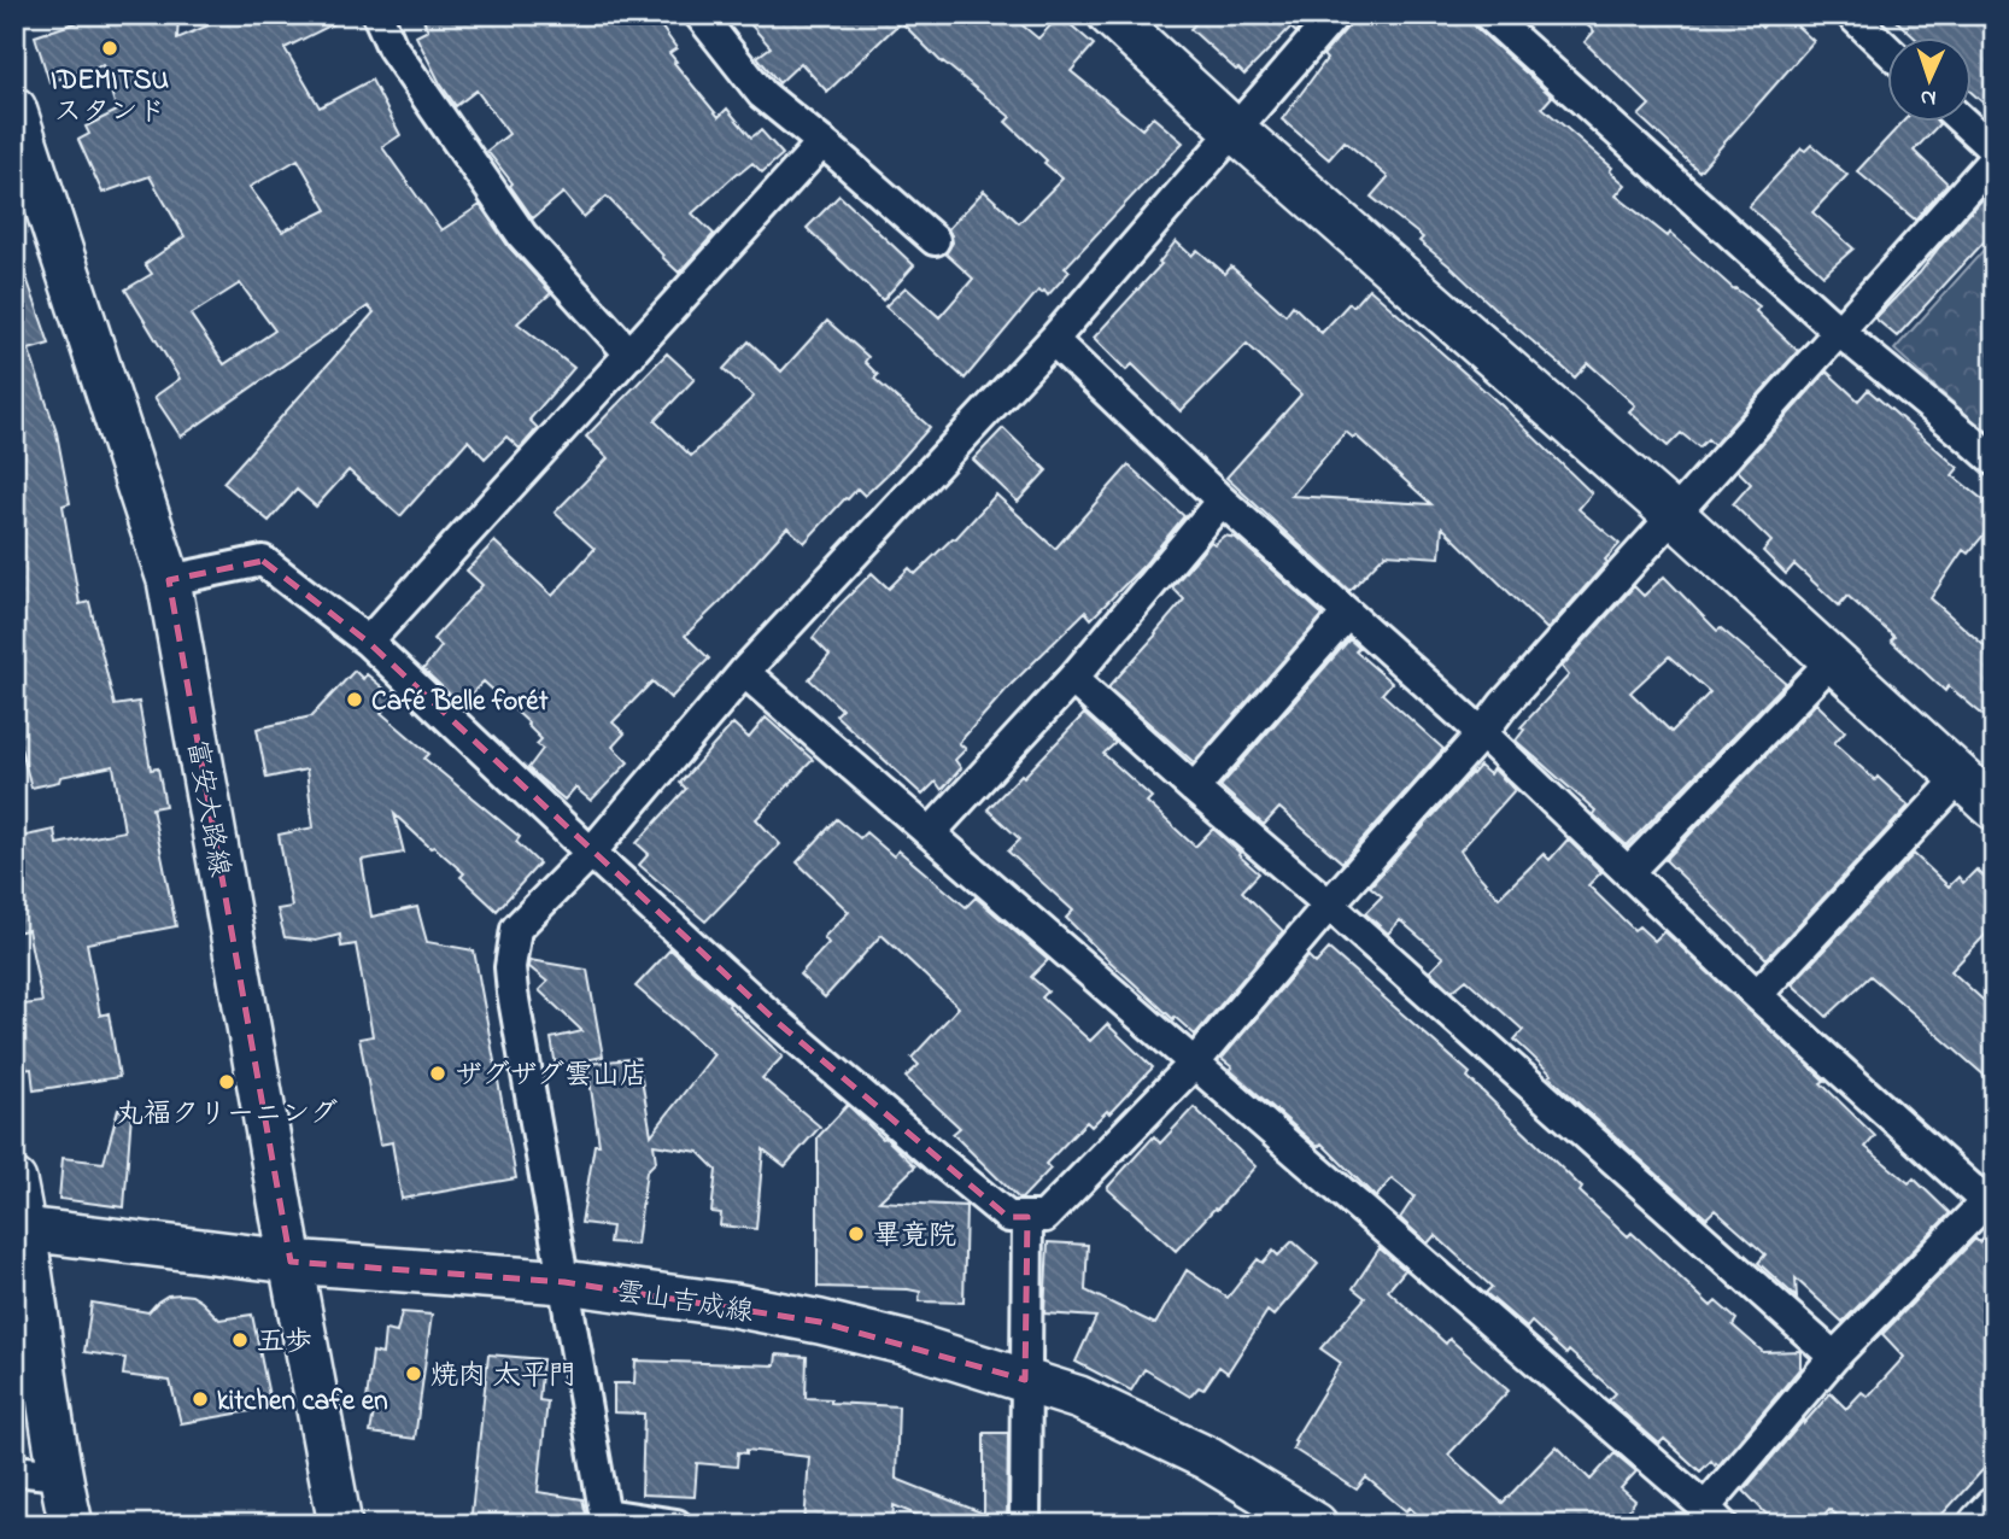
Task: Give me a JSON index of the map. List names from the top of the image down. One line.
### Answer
{"streets":{"street":["富安大路線","雲山吉成線"]},"crossings":[["富安大路線","雲山吉成線"]],"places":["IDEMITSU スタンド","Café Belle forét","ザグザグ雲山店","丸福クリーニング","畢竟院","五歩","焼肉 太平門","kitchen cafe en"],"north":"bottom"}
